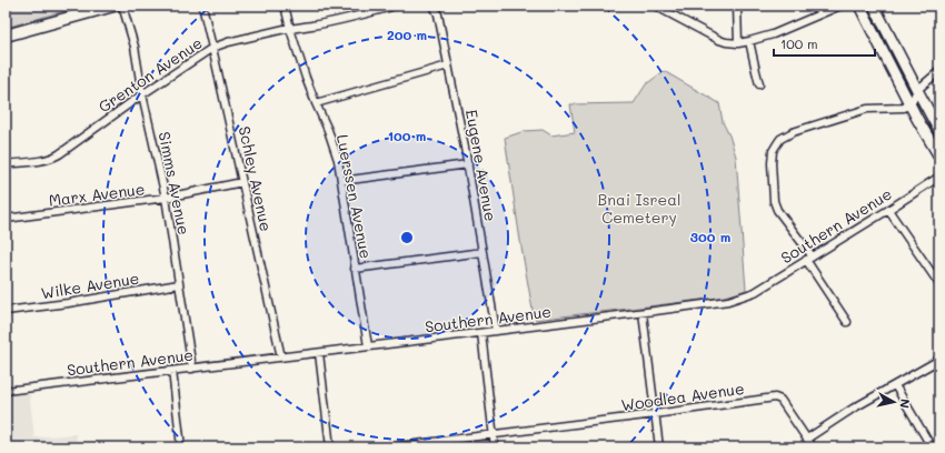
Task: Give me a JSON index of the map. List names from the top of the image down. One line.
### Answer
{"streets":{"street":["Grenton Avenue","Eugene Avenue","Schley Avenue","Simms Avenue","Marx Avenue","Luerssen Avenue","Southern Avenue","Wilke Avenue","Woodlea Avenue"]},"crossings":[["Grenton Avenue","Schley Avenue"],["Grenton Avenue","Simms Avenue"],["Grenton Avenue","Luerssen Avenue"],["Eugene Avenue","Southern Avenue"],["Schley Avenue","Marx Avenue"],["Schley Avenue","Southern Avenue"],["Simms Avenue","Marx Avenue"],["Simms Avenue","Southern Avenue"],["Simms Avenue","Wilke Avenue"],["Luerssen Avenue","Southern Avenue"]],"parks":["Bnai Isreal Cemetery"],"scale_bar":"100 m","north":"right","rings":["200 m","100 m","300 m"]}
